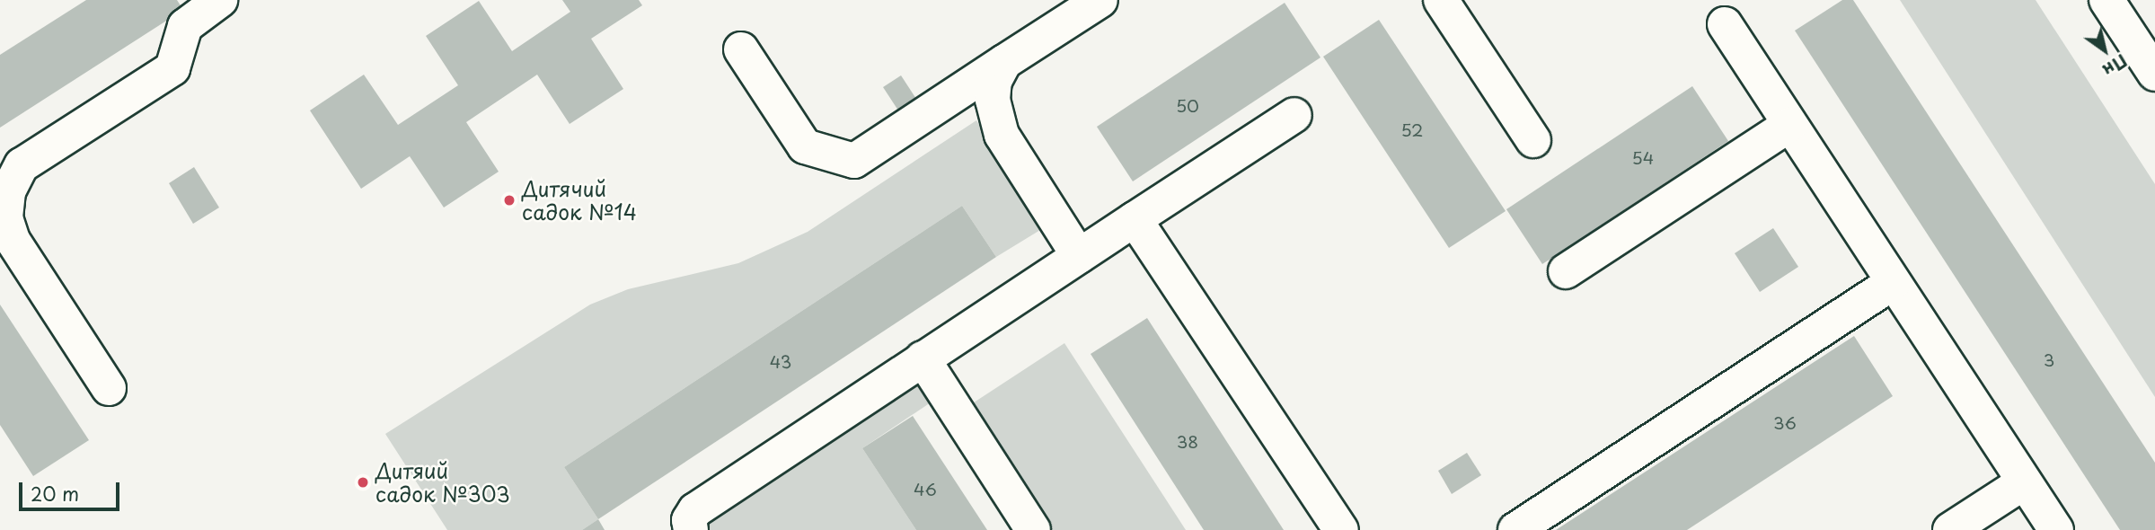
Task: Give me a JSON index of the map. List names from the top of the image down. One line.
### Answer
{"places":["Дитячий садок №14","Дитяий садок №303"],"house_numbers":["50","52","54","3","43","36","38","46"],"scale_bar":"20 m","north":"bottom right"}
